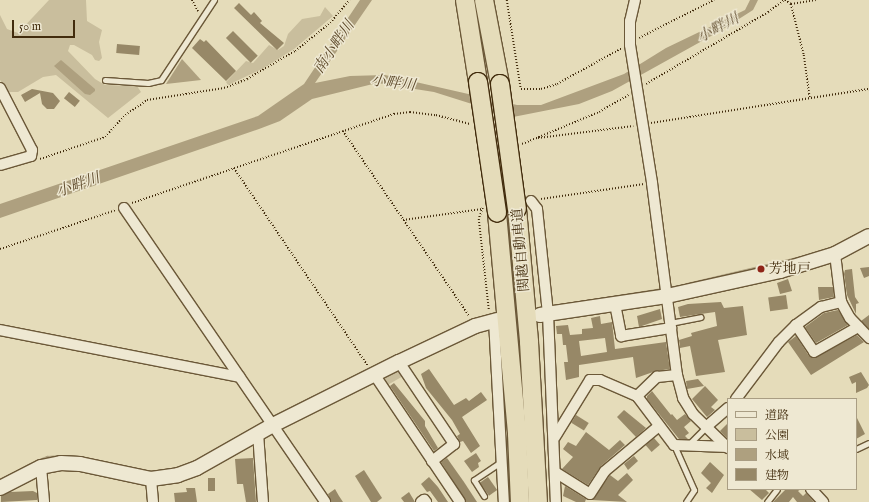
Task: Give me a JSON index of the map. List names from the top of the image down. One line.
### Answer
{"streets":{"highway":["関越自動車道"]},"water":["小畔川","南小畔川"],"places":["芳地戸"],"legend":["道路","公園","水域","建物"],"scale_bar":"50 m"}
